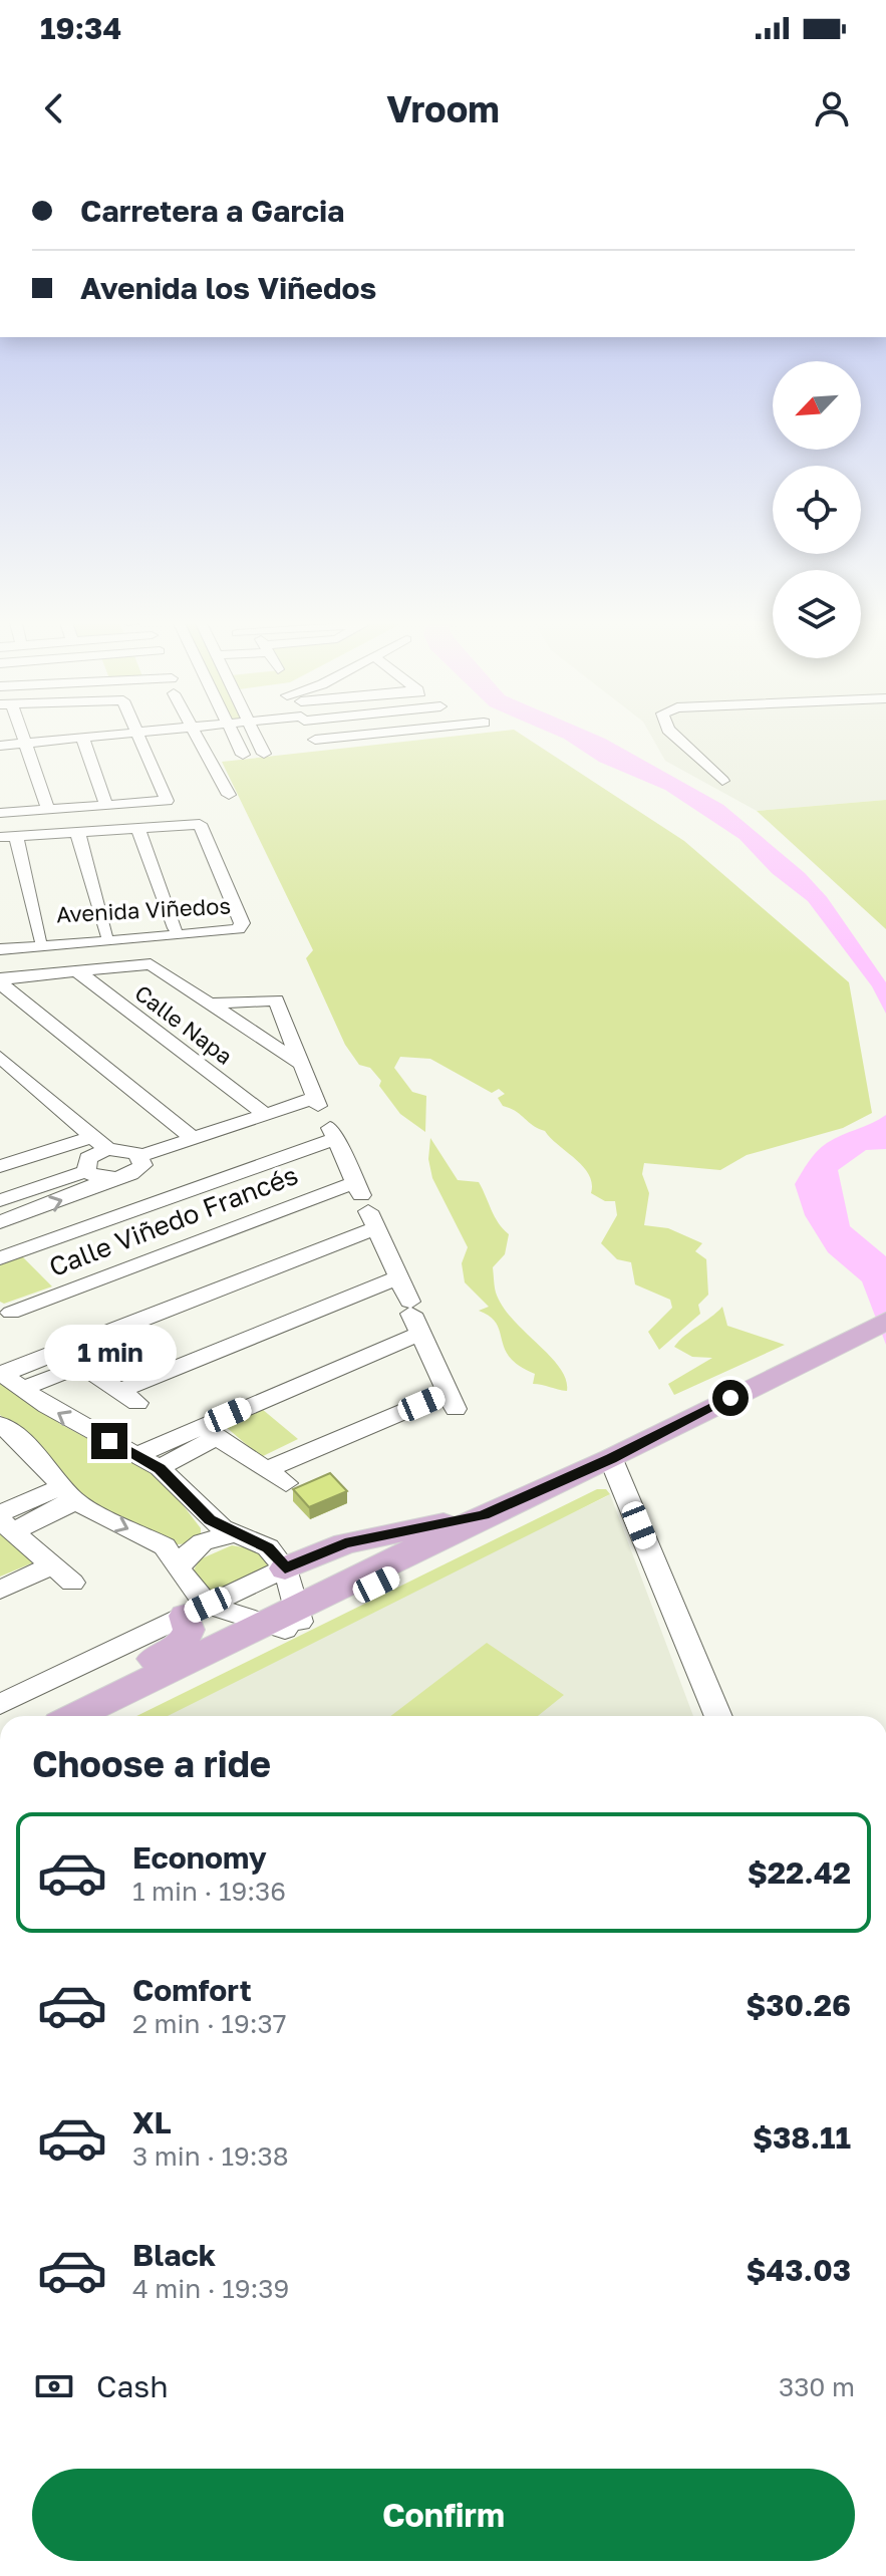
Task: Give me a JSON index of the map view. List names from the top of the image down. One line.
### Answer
{"streets":{"street":["Avenida Viñedos","Calle Napa","Calle Viñedo Francés"]},"north":"bottom left","page":{"status":"19:34","header":"Vroom","banner":["Carretera a Garcia","Avenida los Viñedos"],"bubble":"1 min","heading":"Choose a ride","list":[{"name":"Economy","note":"1 min · 19:36","value":"$22.42"},{"name":"Comfort","note":"2 min · 19:37","value":"$30.26"},{"name":"XL","note":"3 min · 19:38","value":"$38.11"},{"name":"Black","note":"4 min · 19:39","value":"$43.03"}],"pay":["Cash","330 m"],"buttons":"Confirm"}}
